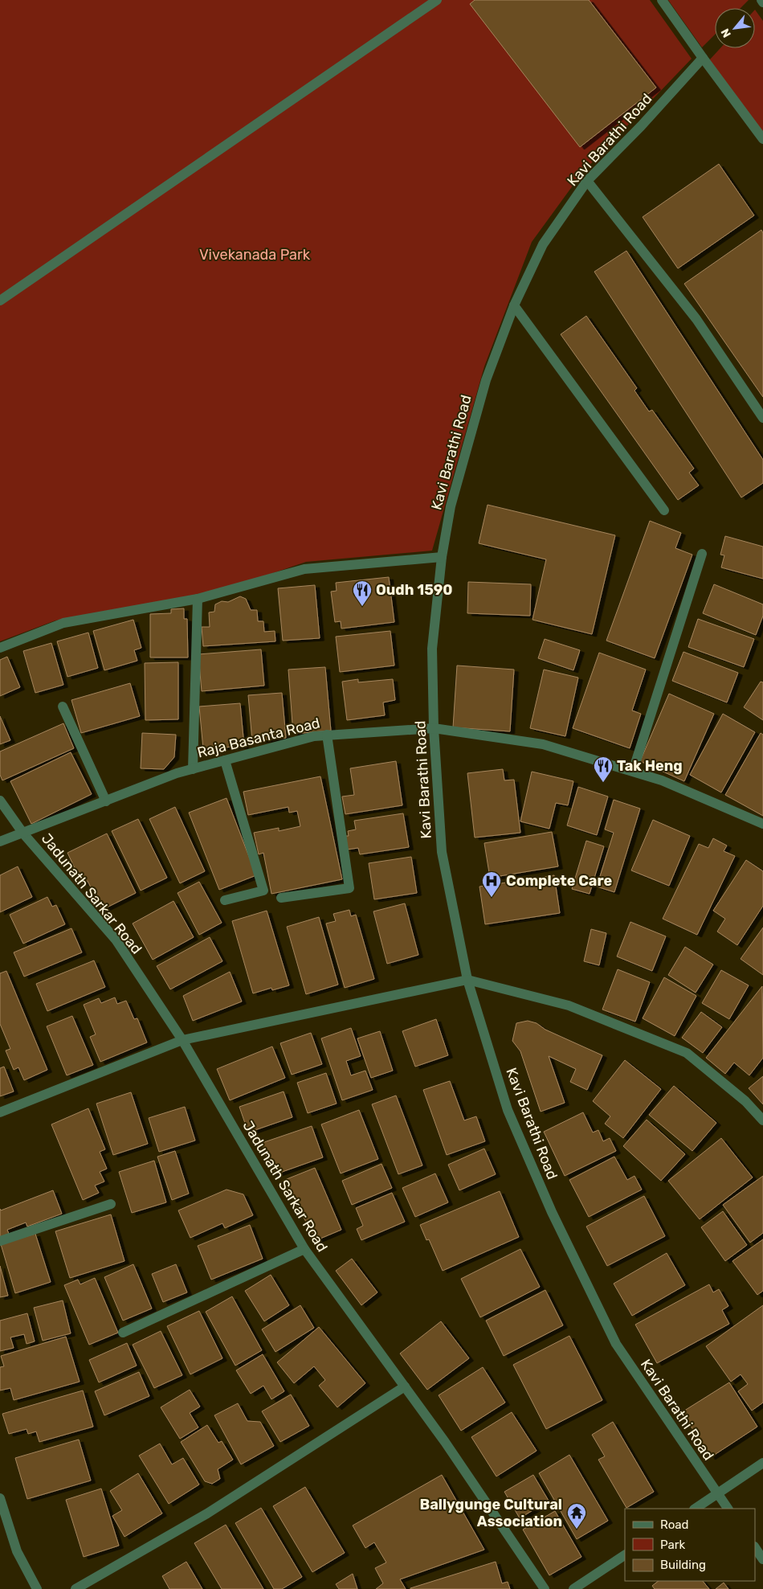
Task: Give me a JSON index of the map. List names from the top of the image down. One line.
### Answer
{"streets":{"street":["Kavi Barathi Road","Raja Basanta Road","Jadunath Sarkar Road"]},"crossings":[["Kavi Barathi Road","Raja Basanta Road"],["Raja Basanta Road","Jadunath Sarkar Road"]],"parks":["Vivekanada Park"],"places":{"restaurant":["Oudh 1590","Tak Heng"],"hospital":["Complete Care"],"temple":["Ballygunge Cultural Association"]},"legend":["Road","Park","Building"],"north":"bottom left"}
